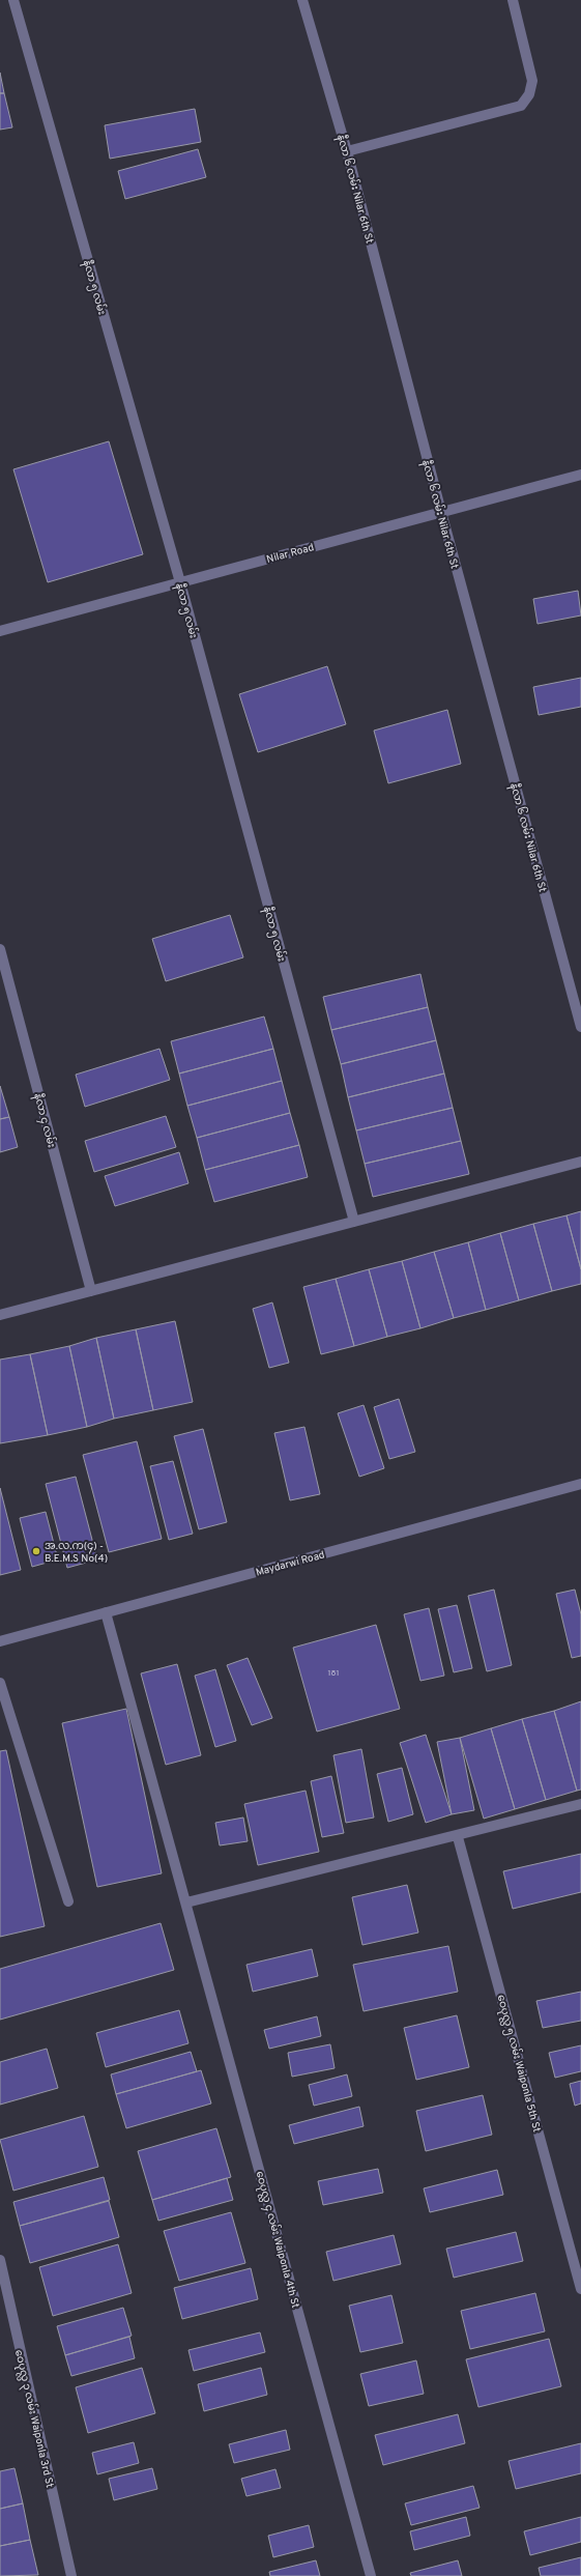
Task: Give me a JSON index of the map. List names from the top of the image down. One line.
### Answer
{"streets":{"street":["နီလာ ၆ လမ်း Nilar 6th St","နီလာ ၅ လမ်း","Nilar Road","နီလာ ၄ လမ်း","Maydarwi Road","ဝေပုလ္လ ၅ လမ်း Waiponla 5th St","ဝေပုလ္လ ၄ လမ်း Waiponla 4th St","ဝေပုလ္လ ၃ လမ်း Waiponla 3rd St"]},"crossings":[["နီလာ ၆ လမ်း Nilar 6th St","Nilar Road"],["နီလာ ၅ လမ်း","Nilar Road"],["Maydarwi Road","ဝေပုလ္လ ၄ လမ်း Waiponla 4th St"]],"places":["အ.လ.က(၄) - B.E.M.S No(4)"],"house_numbers":["181"]}
